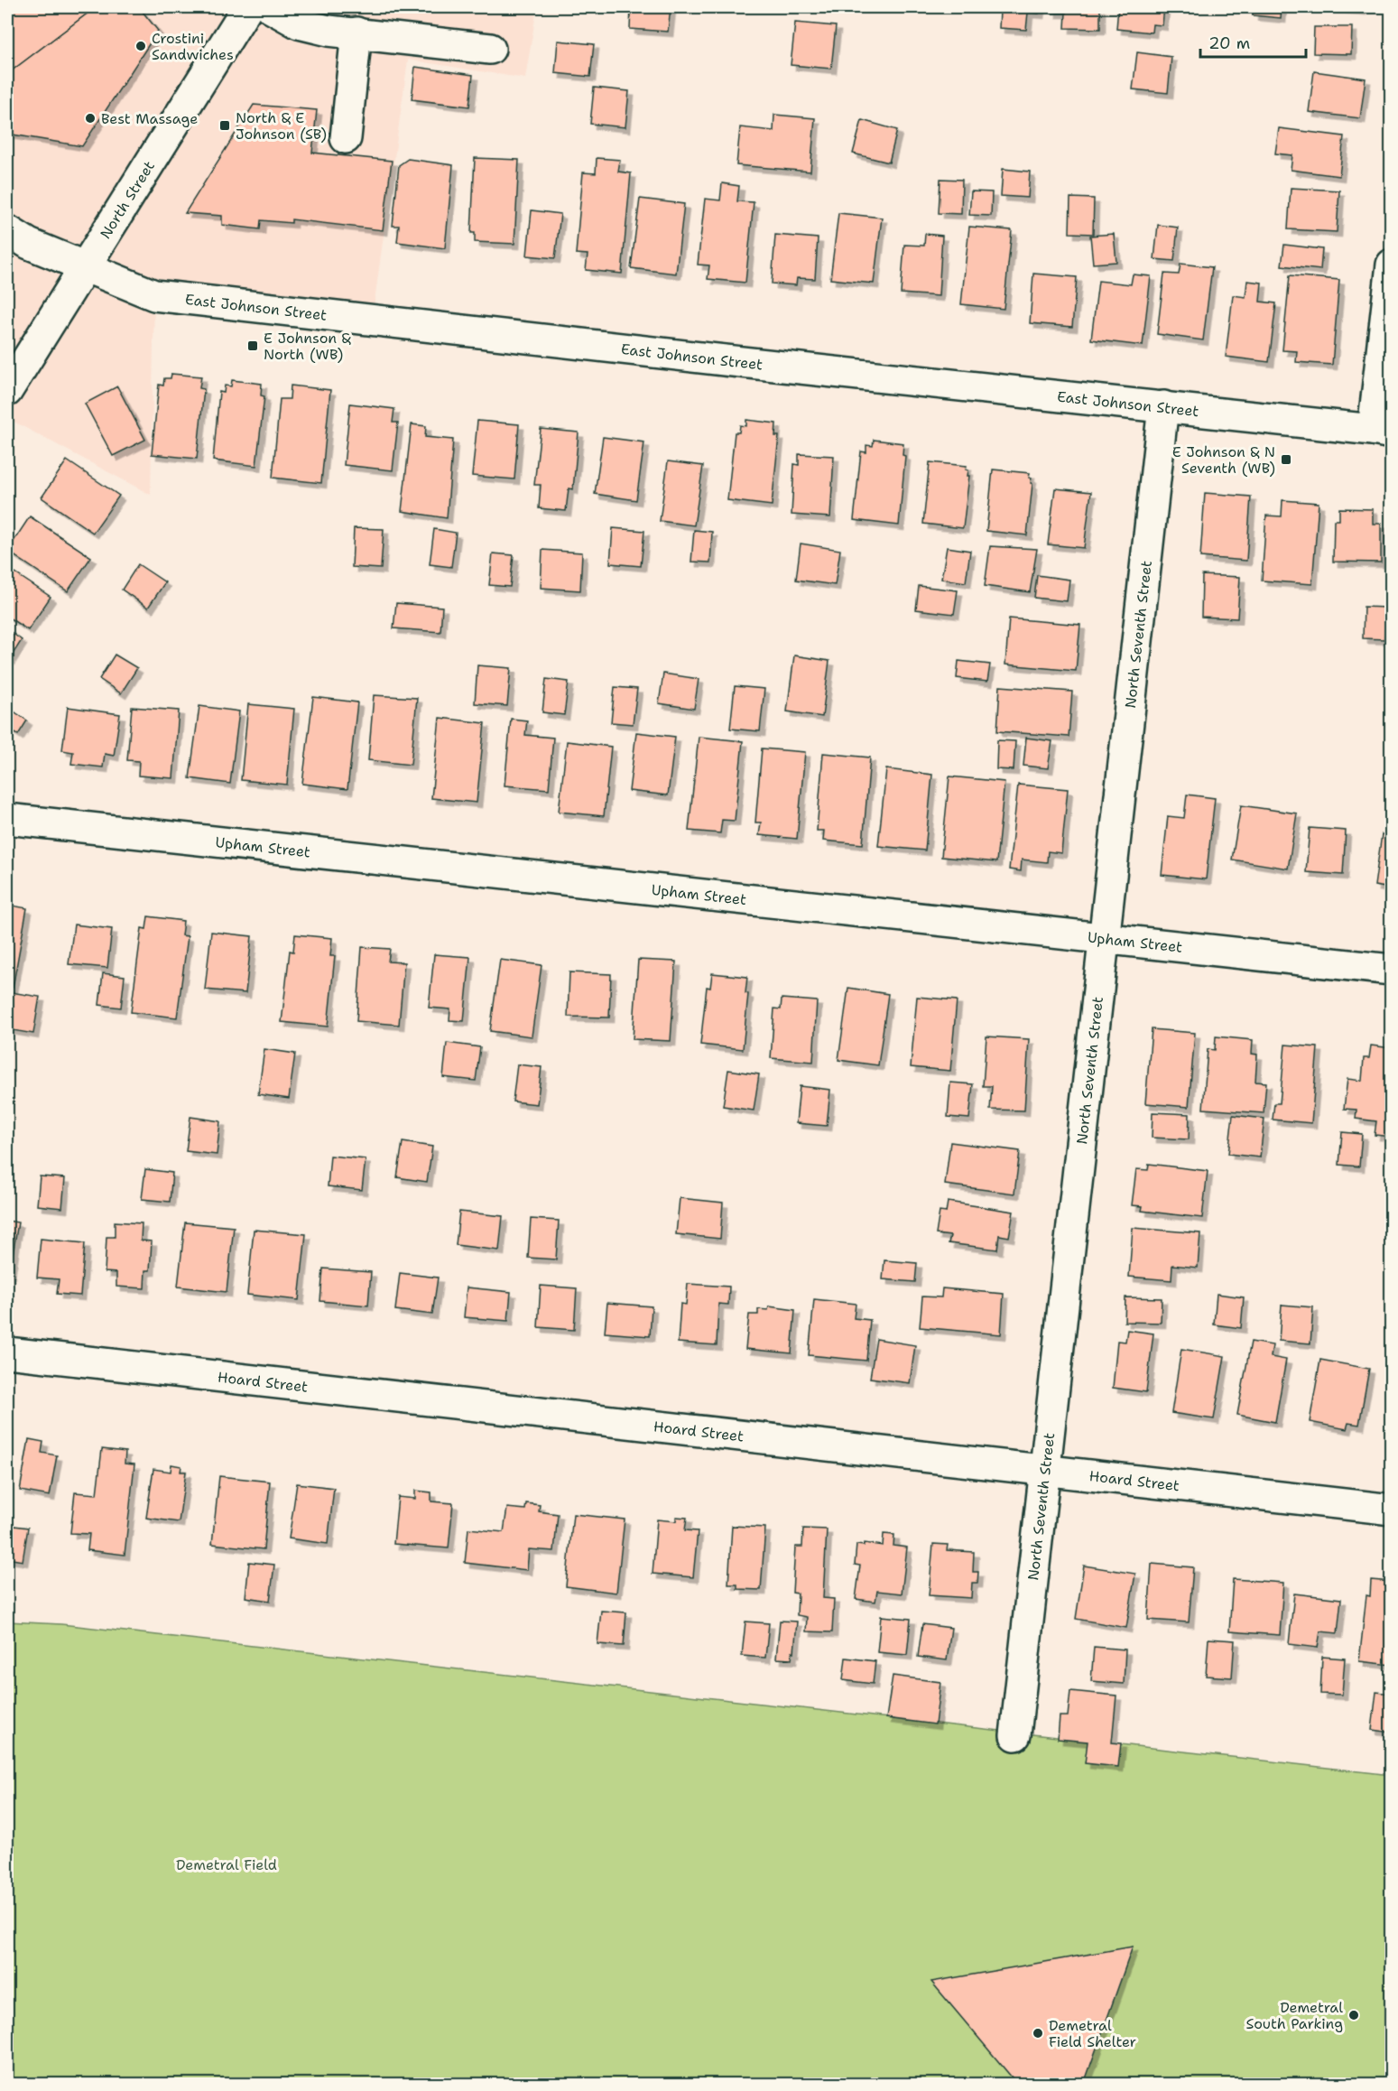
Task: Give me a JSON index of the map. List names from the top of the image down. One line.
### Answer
{"streets":{"street":["North Street","East Johnson Street","North Seventh Street","Upham Street","Hoard Street"]},"crossings":[["North Street","East Johnson Street"],["East Johnson Street","North Seventh Street"],["North Seventh Street","Upham Street"],["North Seventh Street","Hoard Street"]],"parks":["Demetral Field"],"places":{"other":["Crostini Sandwiches","Best Massage","Demetral South Parking","Demetral Field Shelter"],"transit":["North & E Johnson (SB)","E Johnson & North (WB)","E Johnson & N Seventh (WB)"]},"scale_bar":"20 m"}
